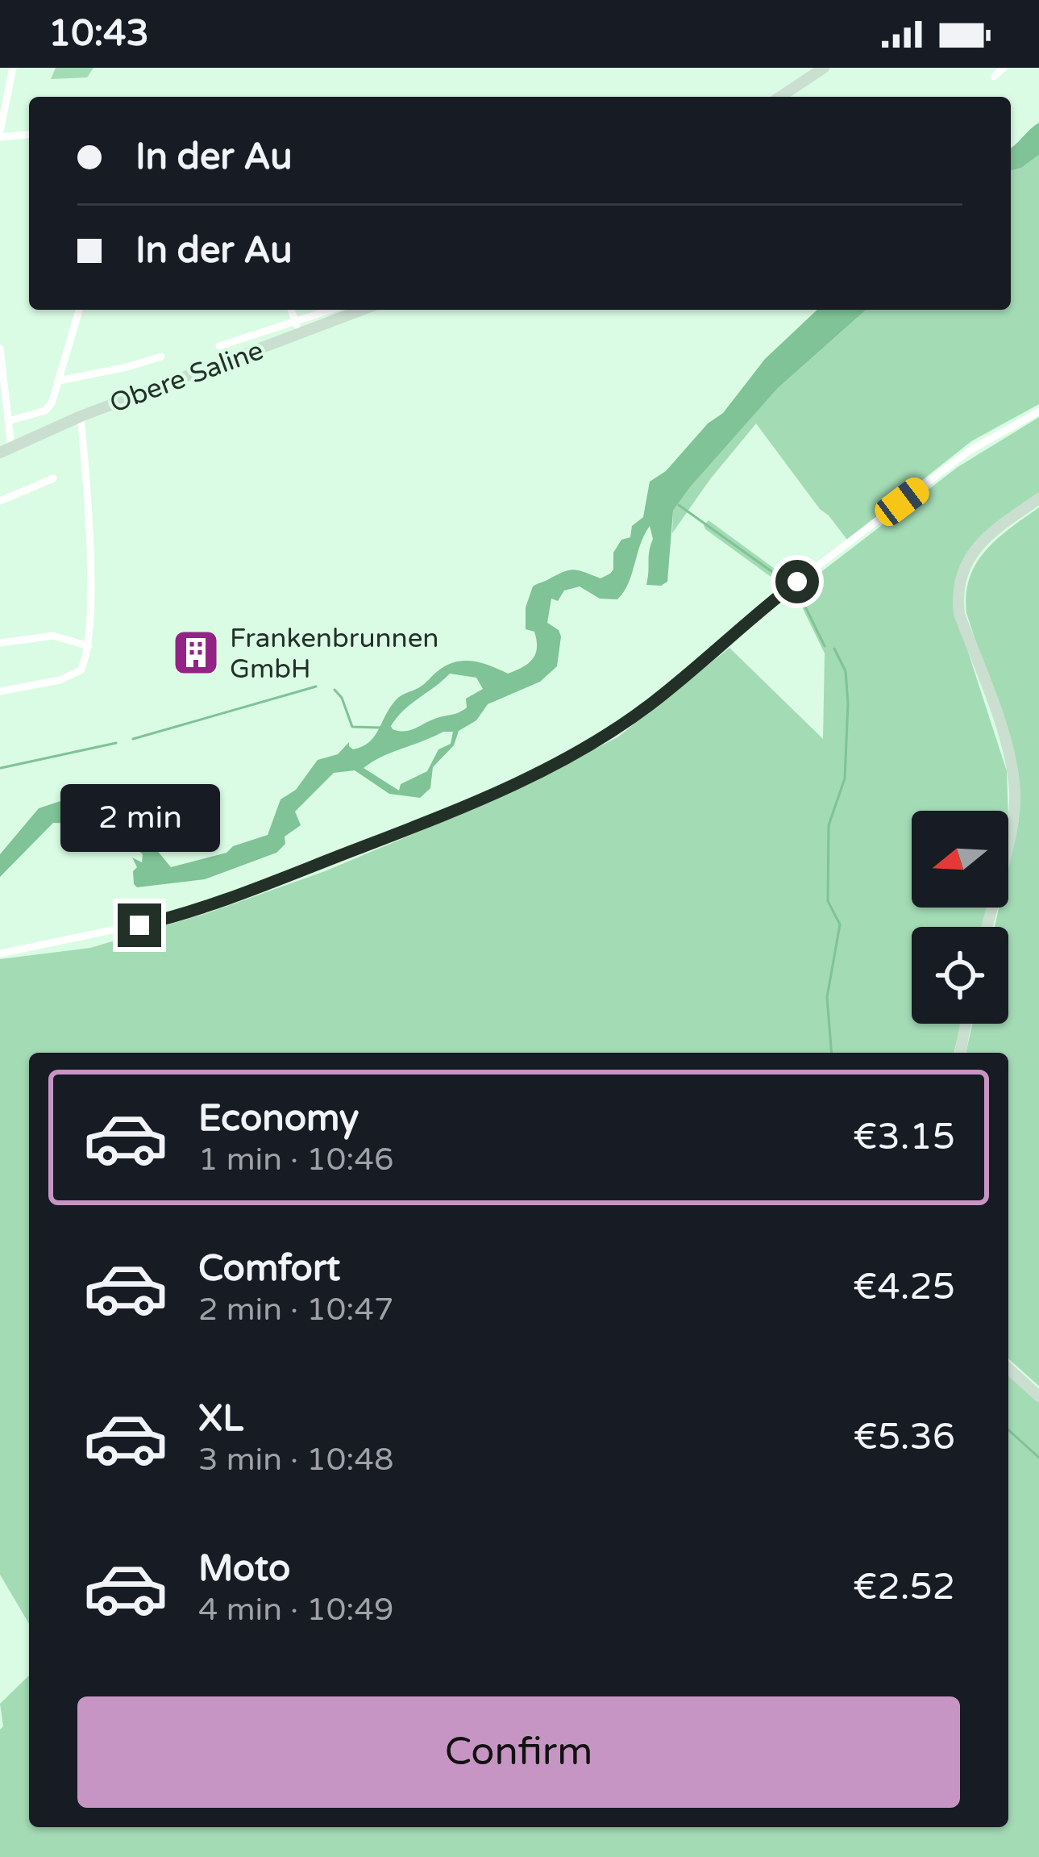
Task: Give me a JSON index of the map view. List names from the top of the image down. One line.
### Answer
{"streets":{"main road":["Obere Saline"]},"places":{"building":["Frankenbrunnen GmbH"]},"north":"left","page":{"status":"10:43","banner":["In der Au","In der Au"],"bubble":"2 min","list":[{"name":"Economy","note":"1 min · 10:46","value":"€3.15"},{"name":"Comfort","note":"2 min · 10:47","value":"€4.25"},{"name":"XL","note":"3 min · 10:48","value":"€5.36"},{"name":"Moto","note":"4 min · 10:49","value":"€2.52"}],"buttons":"Confirm"}}
